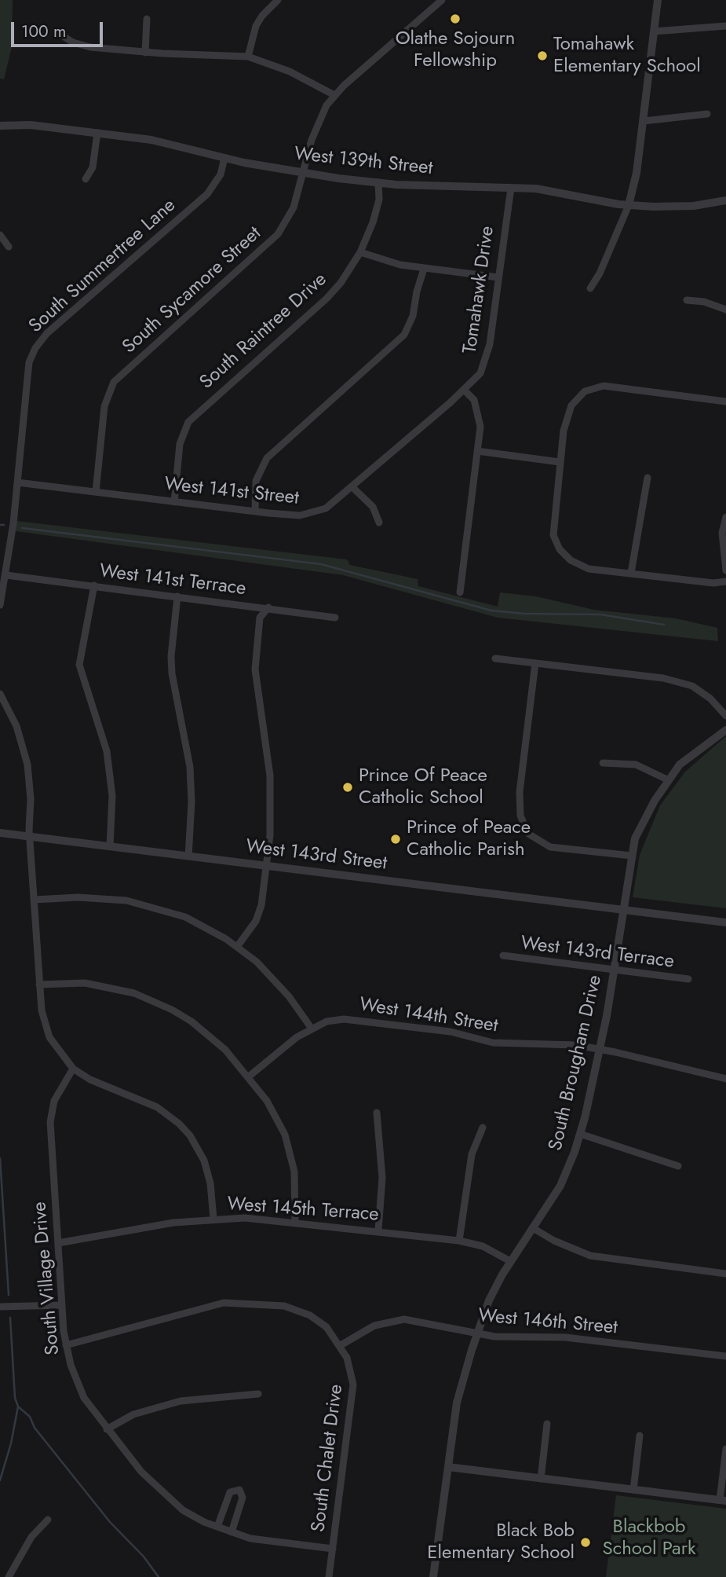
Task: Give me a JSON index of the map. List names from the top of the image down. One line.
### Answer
{"streets":{"street":["West 139th Street","South Summertree Lane","Tomahawk Drive","South Sycamore Street","South Raintree Drive","West 141st Street","West 141st Terrace","West 143rd Street","West 143rd Terrace","West 144th Street","South Brougham Drive","West 145th Terrace","South Village Drive","West 146th Street","South Chalet Drive"]},"crossings":[["West 139th Street","South Summertree Lane"],["West 139th Street","Tomahawk Drive"],["West 139th Street","South Sycamore Street"],["West 139th Street","South Raintree Drive"],["South Summertree Lane","West 141st Street"],["South Summertree Lane","West 141st Terrace"],["Tomahawk Drive","West 141st Street"],["South Sycamore Street","West 141st Street"],["South Raintree Drive","West 141st Street"],["West 143rd Street","South Brougham Drive"],["West 143rd Terrace","South Brougham Drive"],["West 144th Street","South Brougham Drive"],["South Brougham Drive","West 145th Terrace"],["South Brougham Drive","West 146th Street"],["West 145th Terrace","South Village Drive"],["South Village Drive","South Chalet Drive"],["West 146th Street","South Chalet Drive"]],"parks":["Blackbob School Park"],"places":["Olathe Sojourn Fellowship","Tomahawk Elementary School","Prince Of Peace Catholic School","Prince of Peace Catholic Parish","Black Bob Elementary School"],"scale_bar":"100 m"}
